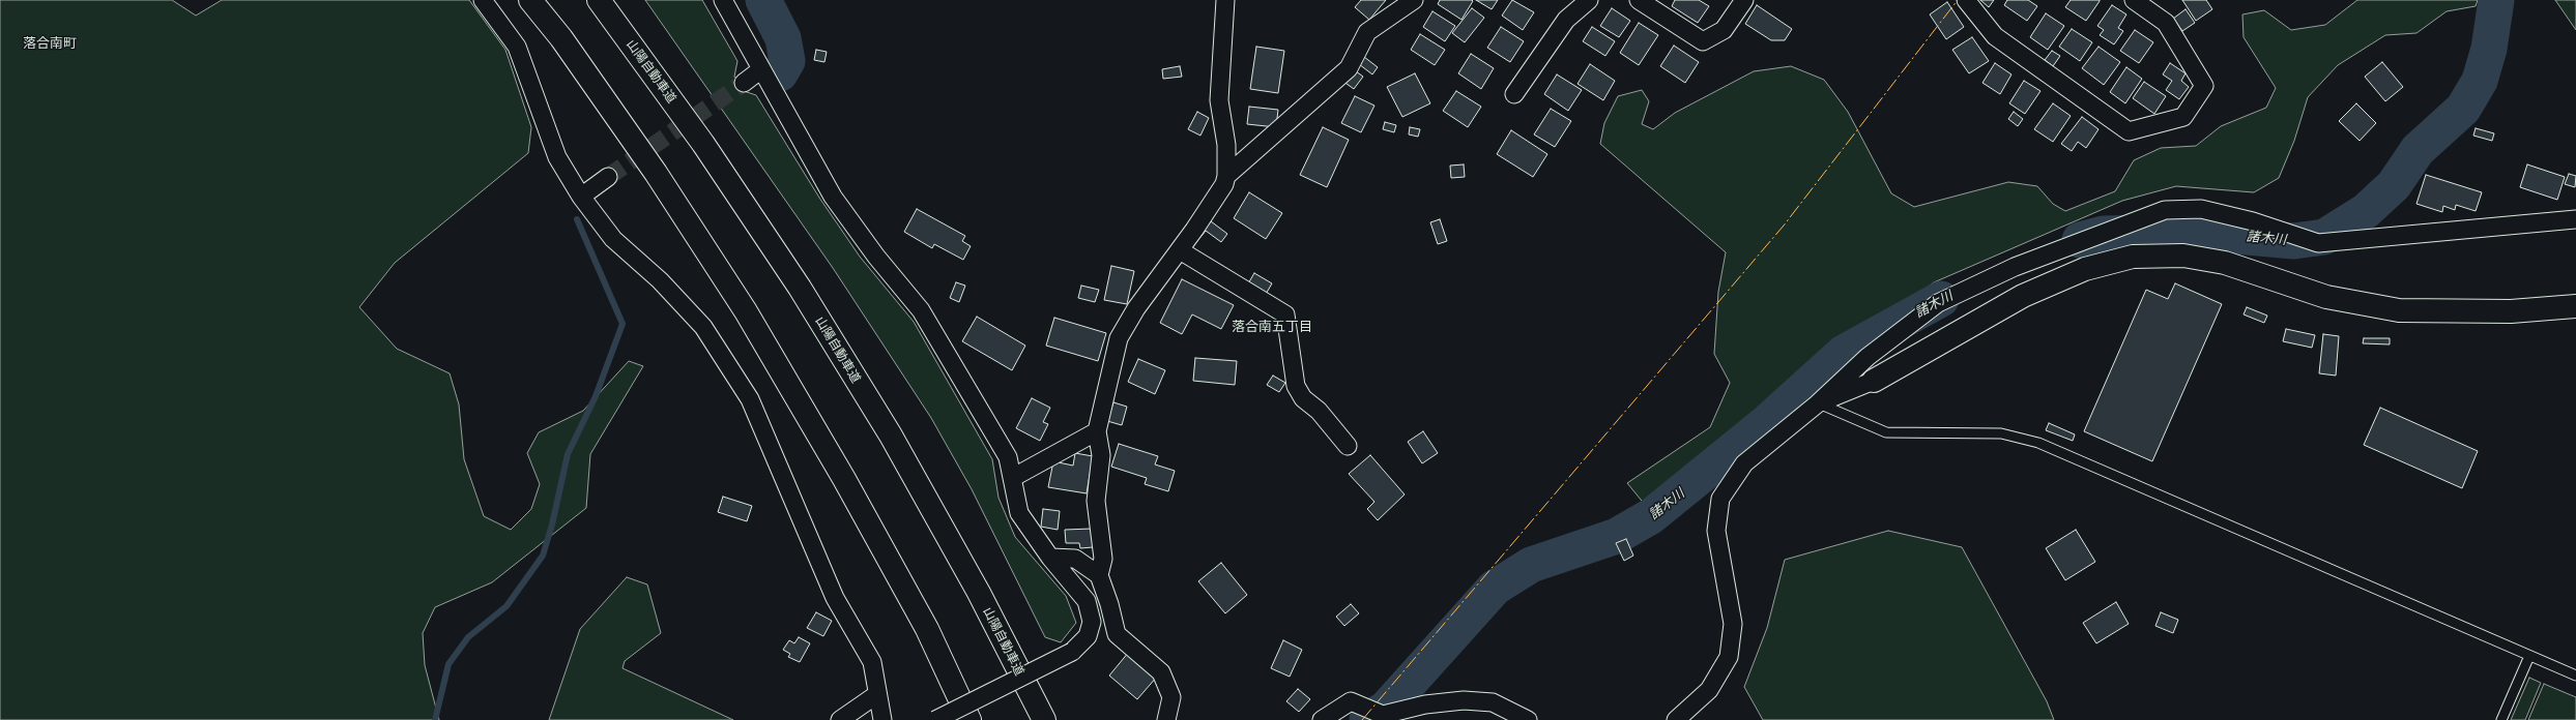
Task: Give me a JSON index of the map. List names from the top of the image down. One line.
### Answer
{"streets":{"main road":["山陽自動車道"]},"districts":["落合南町","落合南五丁目"],"water":["諸木川"]}
